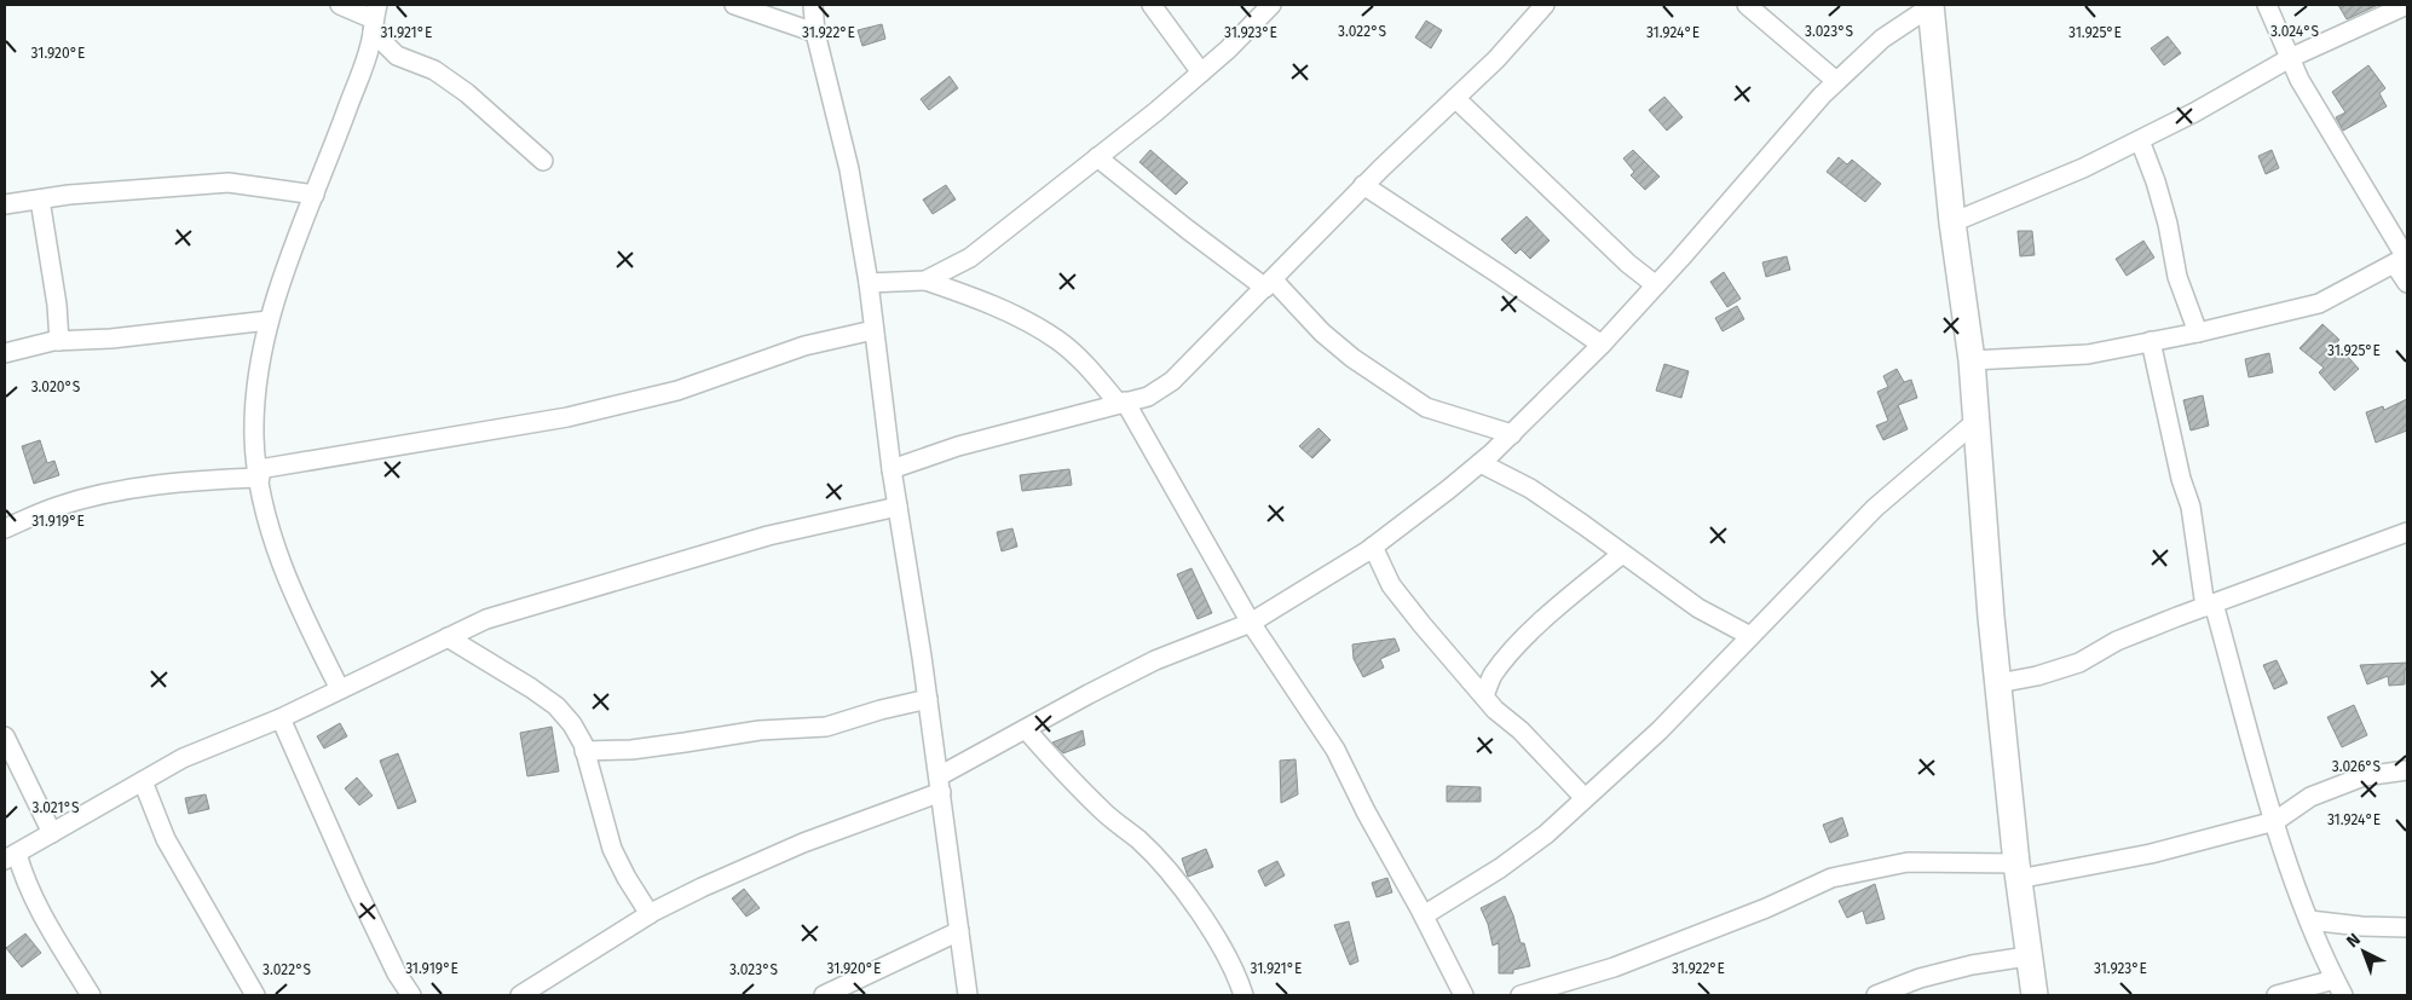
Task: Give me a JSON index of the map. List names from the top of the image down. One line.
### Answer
{"north":"top left","coordinates":["3.023°S","3.022°S","3.024°S","31.921°E","31.922°E","31.923°E","31.924°E","31.925°E","31.920°E","3.020°S","31.919°E","3.026°S","3.021°S"]}
